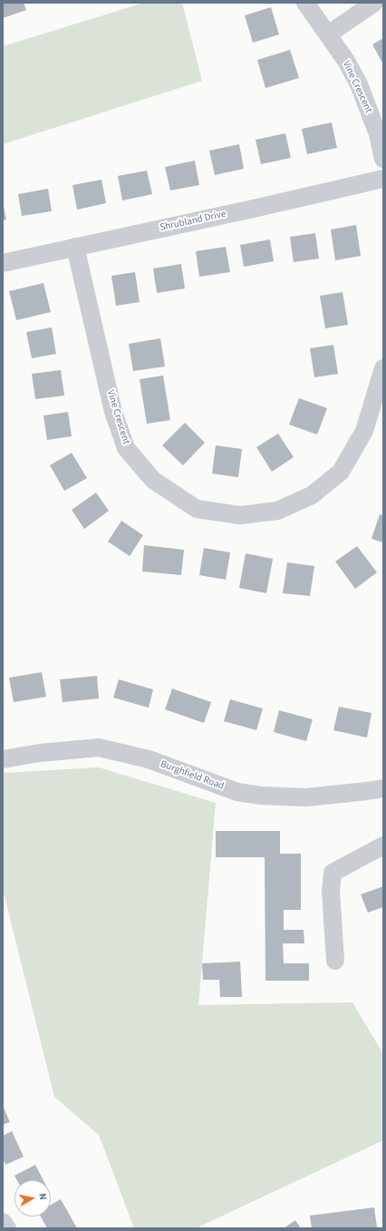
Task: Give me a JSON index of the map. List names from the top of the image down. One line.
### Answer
{"streets":{"street":["Vine Crescent","Shrubland Drive","Burghfield Road"]},"crossings":[["Vine Crescent","Shrubland Drive"]],"north":"right"}
